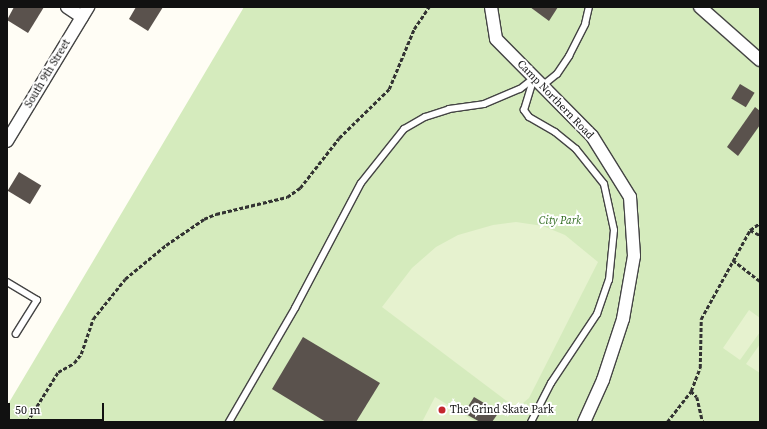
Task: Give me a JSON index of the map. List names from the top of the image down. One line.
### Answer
{"streets":{"street":["South 9th Street","Camp Northern Road"]},"parks":["City Park"],"places":["The Grind Skate Park"],"scale_bar":"50 m"}
